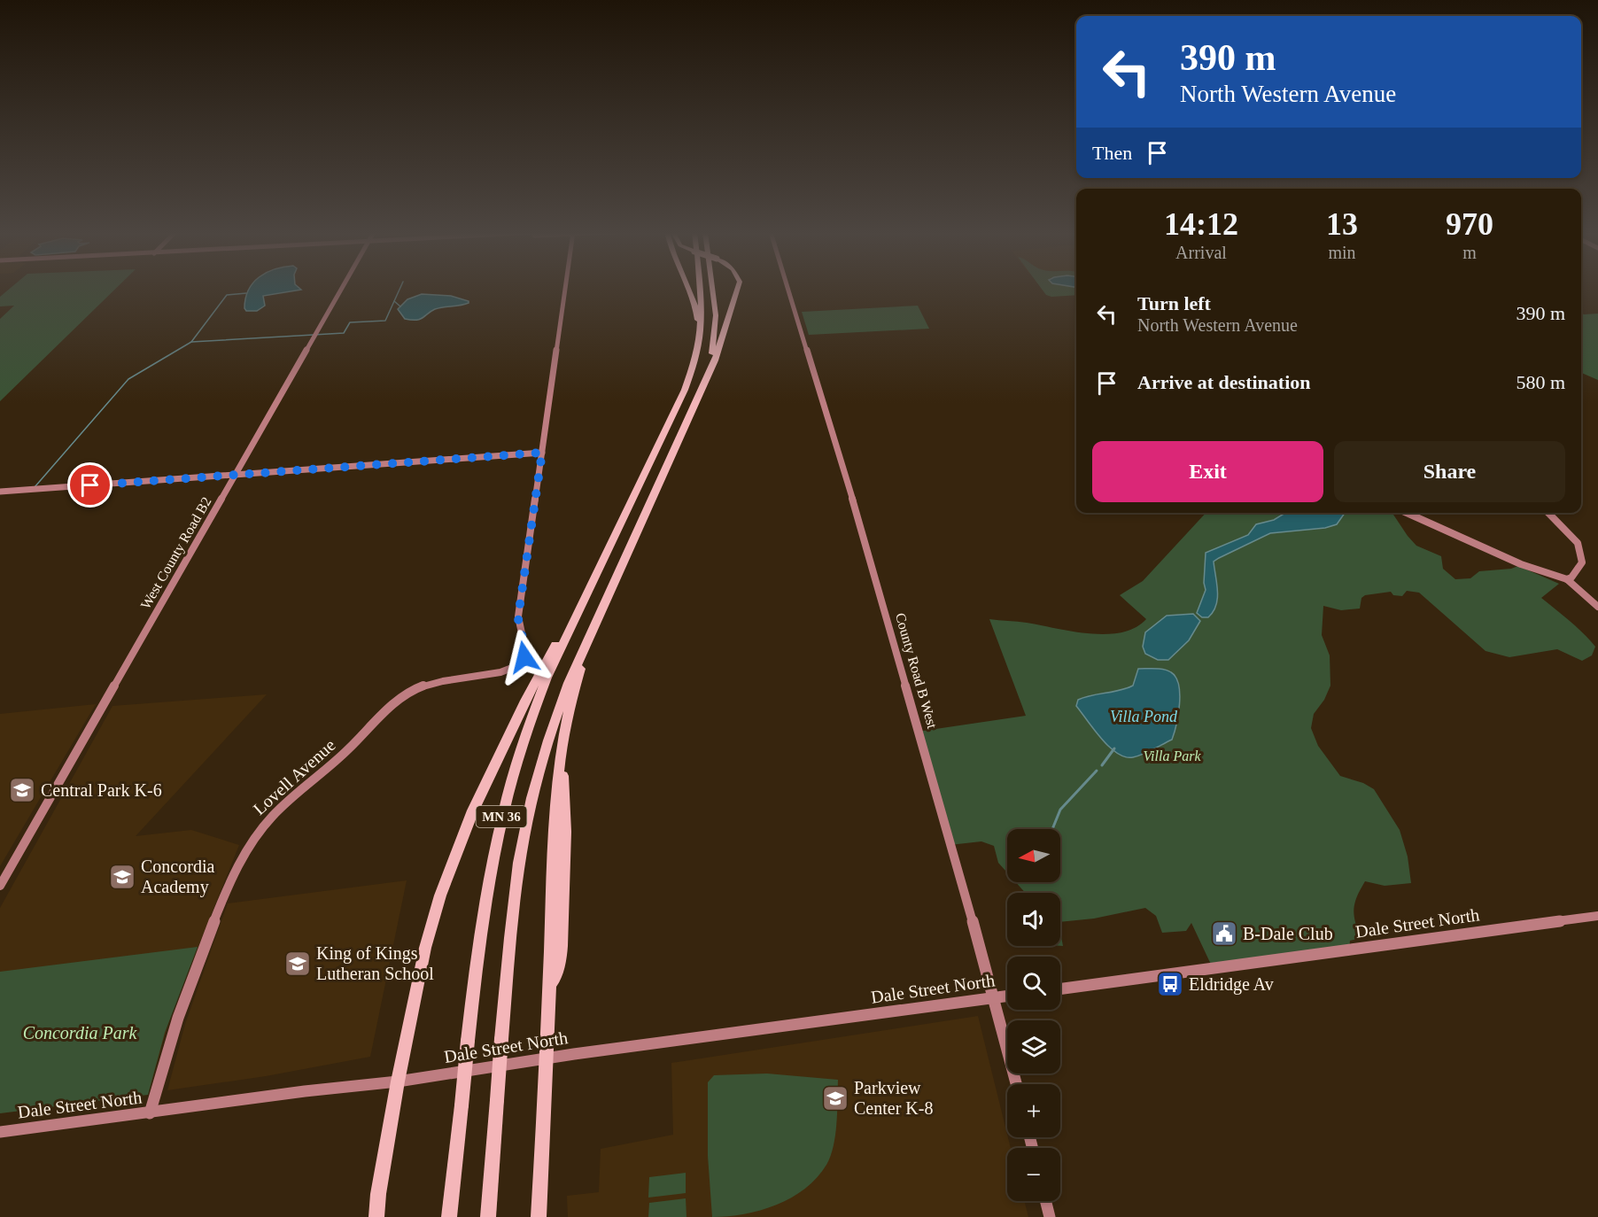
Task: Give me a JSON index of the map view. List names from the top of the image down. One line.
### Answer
{"streets":{"highway":["MN 36"],"street":["West County Road B2","County Road B West","Lovell Avenue","Dale Street North"]},"crossings":[["County Road B West","Dale Street North"],["Lovell Avenue","Dale Street North"]],"water":["Villa Pond"],"parks":["Villa Park","Concordia Park"],"places":{"school or university":["Central Park K-6","Concordia Academy","King of Kings Lutheran School","Parkview Center K-8"],"public building":["B-Dale Club"],"bus stop":["Eldridge Av"]},"north":"left","page":{"turn":["390 m","North Western Avenue"],"then":"Then","eta":["14:12","Arrival","13","min","970","m"],"list":[{"name":"Turn left","note":"North Western Avenue","value":"390 m"},{"name":"Arrive at destination","value":"580 m"}],"buttons":["Exit","Share"],"map_buttons":["+","−"]}}
